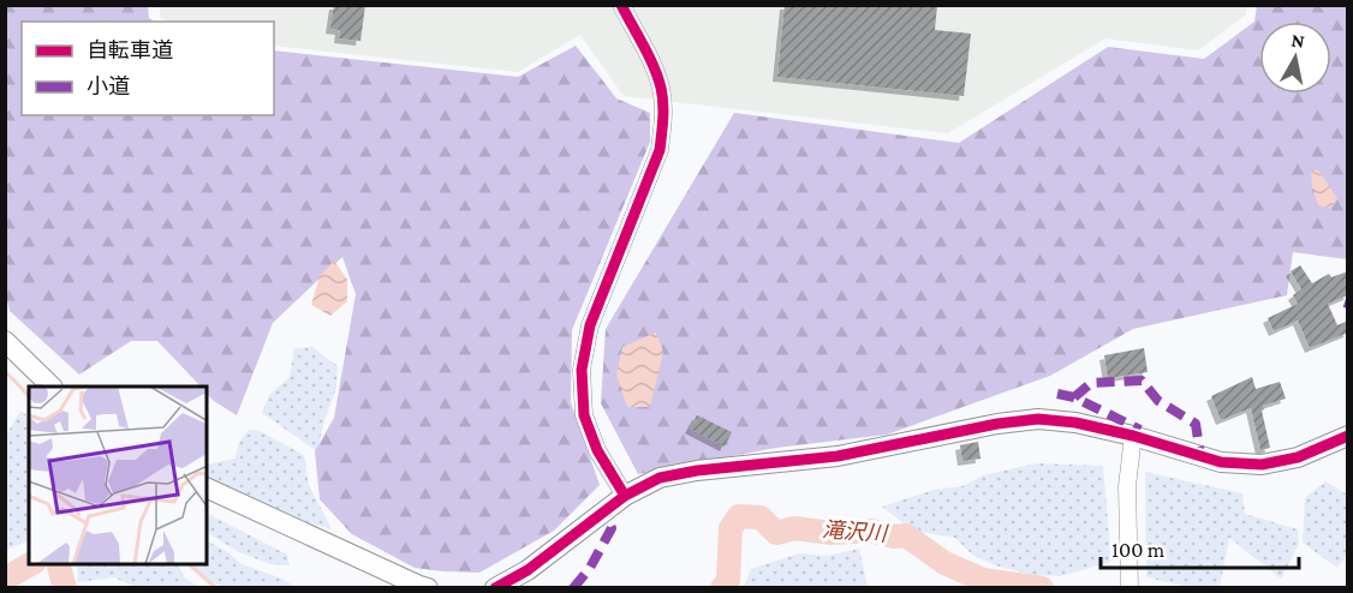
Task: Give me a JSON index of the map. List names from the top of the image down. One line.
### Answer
{"water":["滝沢川"],"legend":["自転車道","小道"],"scale_bar":"100 m","north":"top"}
